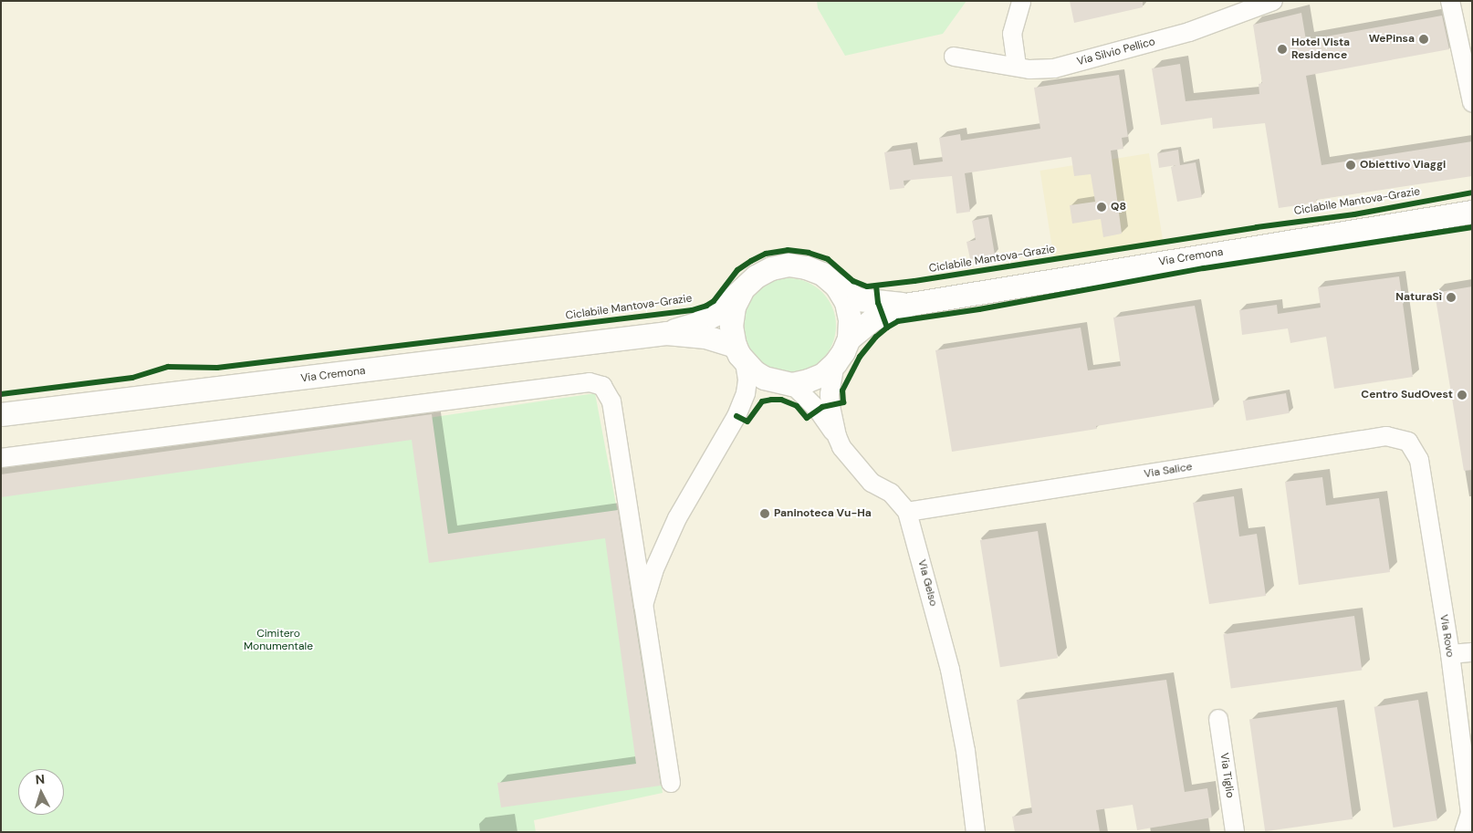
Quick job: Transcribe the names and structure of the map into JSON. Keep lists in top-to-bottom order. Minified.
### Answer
{"streets":{"main road":["Via Cremona"],"street":["Via Silvio Pellico","Via Salice","Via Gelso","Via Rovo","Via Tiglio"],"cycle path":["Ciclabile Mantova-Grazie"]},"crossings":[["Via Cremona","Via Gelso"],["Via Salice","Via Gelso"],["Via Salice","Via Rovo"]],"parks":["Cimitero Monumentale"],"places":["WePinsa","Hotel Vista Residence","Obiettivo Viaggi","Q8","NaturaSì","Centro SudOvest","Paninoteca Vu-Ha"],"north":"top"}
